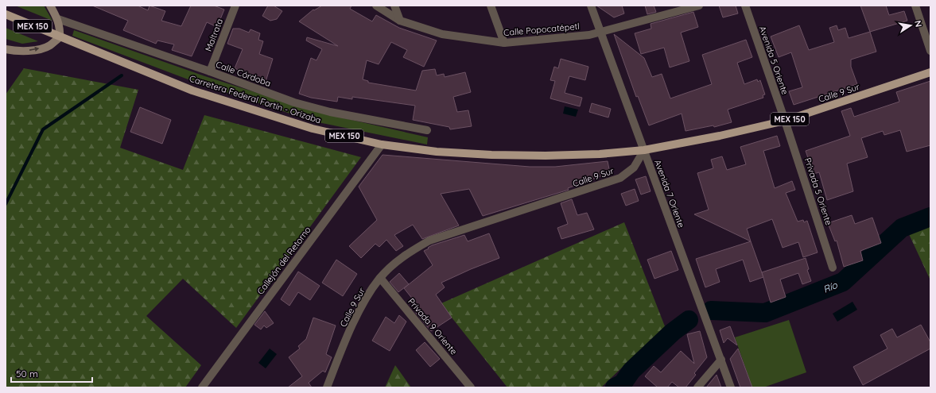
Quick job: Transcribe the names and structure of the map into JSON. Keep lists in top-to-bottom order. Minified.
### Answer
{"streets":{"main road":["MEX 150","Calle 9 Sur","Carretera Federal Fortín - Orizaba"],"street":["Calle Popocatépetl","Maltrata","Avenida 5 Oriente","Calle Córdoba","Privada 5 Oriente","Avenida 7 Oriente","Callejón del Retorno","Privada 9 Oriente"]},"crossings":[["Calle Popocatépetl","Avenida 7 Oriente"],["Maltrata","Calle Córdoba"],["Avenida 5 Oriente","Calle 9 Sur"],["Avenida 5 Oriente","Privada 5 Oriente"],["Calle 9 Sur","Carretera Federal Fortín - Orizaba"],["Calle 9 Sur","Privada 5 Oriente"],["Calle 9 Sur","Avenida 7 Oriente"],["Calle 9 Sur","Privada 9 Oriente"],["Carretera Federal Fortín - Orizaba","Avenida 7 Oriente"],["Carretera Federal Fortín - Orizaba","Callejón del Retorno"]],"water":["Río"],"scale_bar":"50 m","north":"right"}
